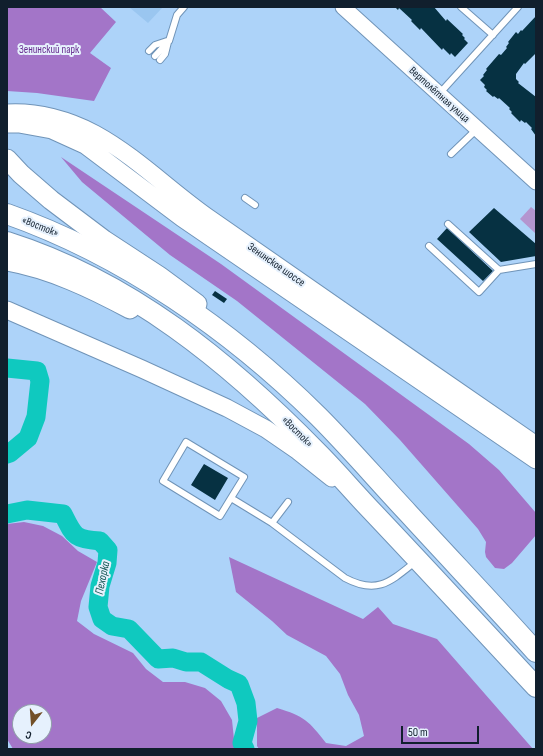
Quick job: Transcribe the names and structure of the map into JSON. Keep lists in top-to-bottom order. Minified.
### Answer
{"streets":{"highway":["«Восток»"],"main road":["Зенинское шоссе"],"street":["Вертолётная улица"]},"water":["Пехорка"],"parks":["Зенинский парк"],"scale_bar":"50 m","north":"bottom"}
